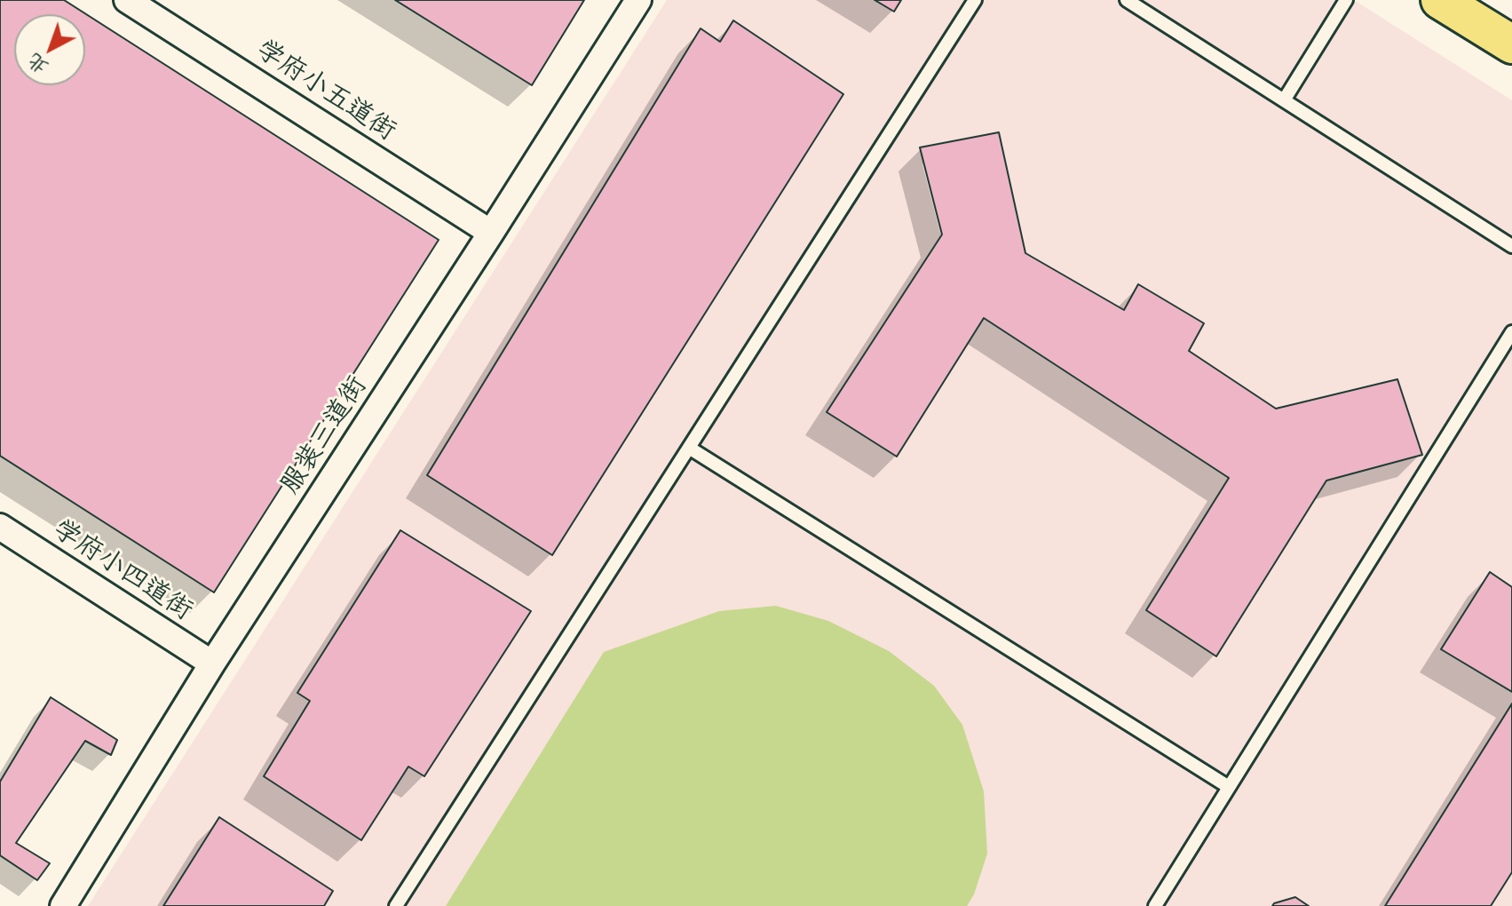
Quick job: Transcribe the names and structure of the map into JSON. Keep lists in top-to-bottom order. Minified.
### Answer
{"streets":{"street":["学府小五道街","服装三道街","学府小四道街"]},"crossings":[["学府小五道街","服装三道街"],["服装三道街","学府小四道街"]],"north":"bottom left"}
